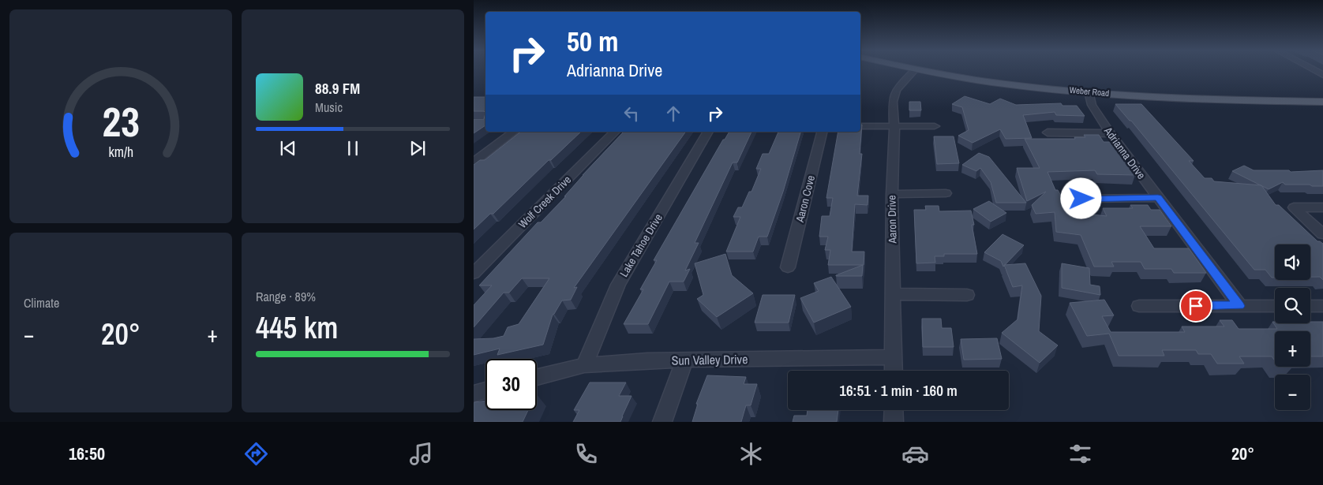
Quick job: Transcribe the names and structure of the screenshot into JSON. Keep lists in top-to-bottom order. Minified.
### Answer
{"streets":{"main road":["Weber Road"],"street":["Adrianna Drive","Aaron Cove","Wolf Creek Drive","Aaron Drive","Lake Tahoe Drive","Sun Valley Drive"]},"crossings":[["Weber Road","Adrianna Drive"],["Aaron Drive","Sun Valley Drive"],["Lake Tahoe Drive","Sun Valley Drive"]],"page":{"turn":["50 m","Adrianna Drive"],"song":["88.9 FM","Music"],"tile":["Climate",["Range · 89%","445 km"]],"map_buttons":["+","−"],"heat":["−","20°","+"],"limit":"30","trip":"16:51 · 1 min · 160 m","tabs":["16:50","20°"],"gauge":["23","km/h"]}}
